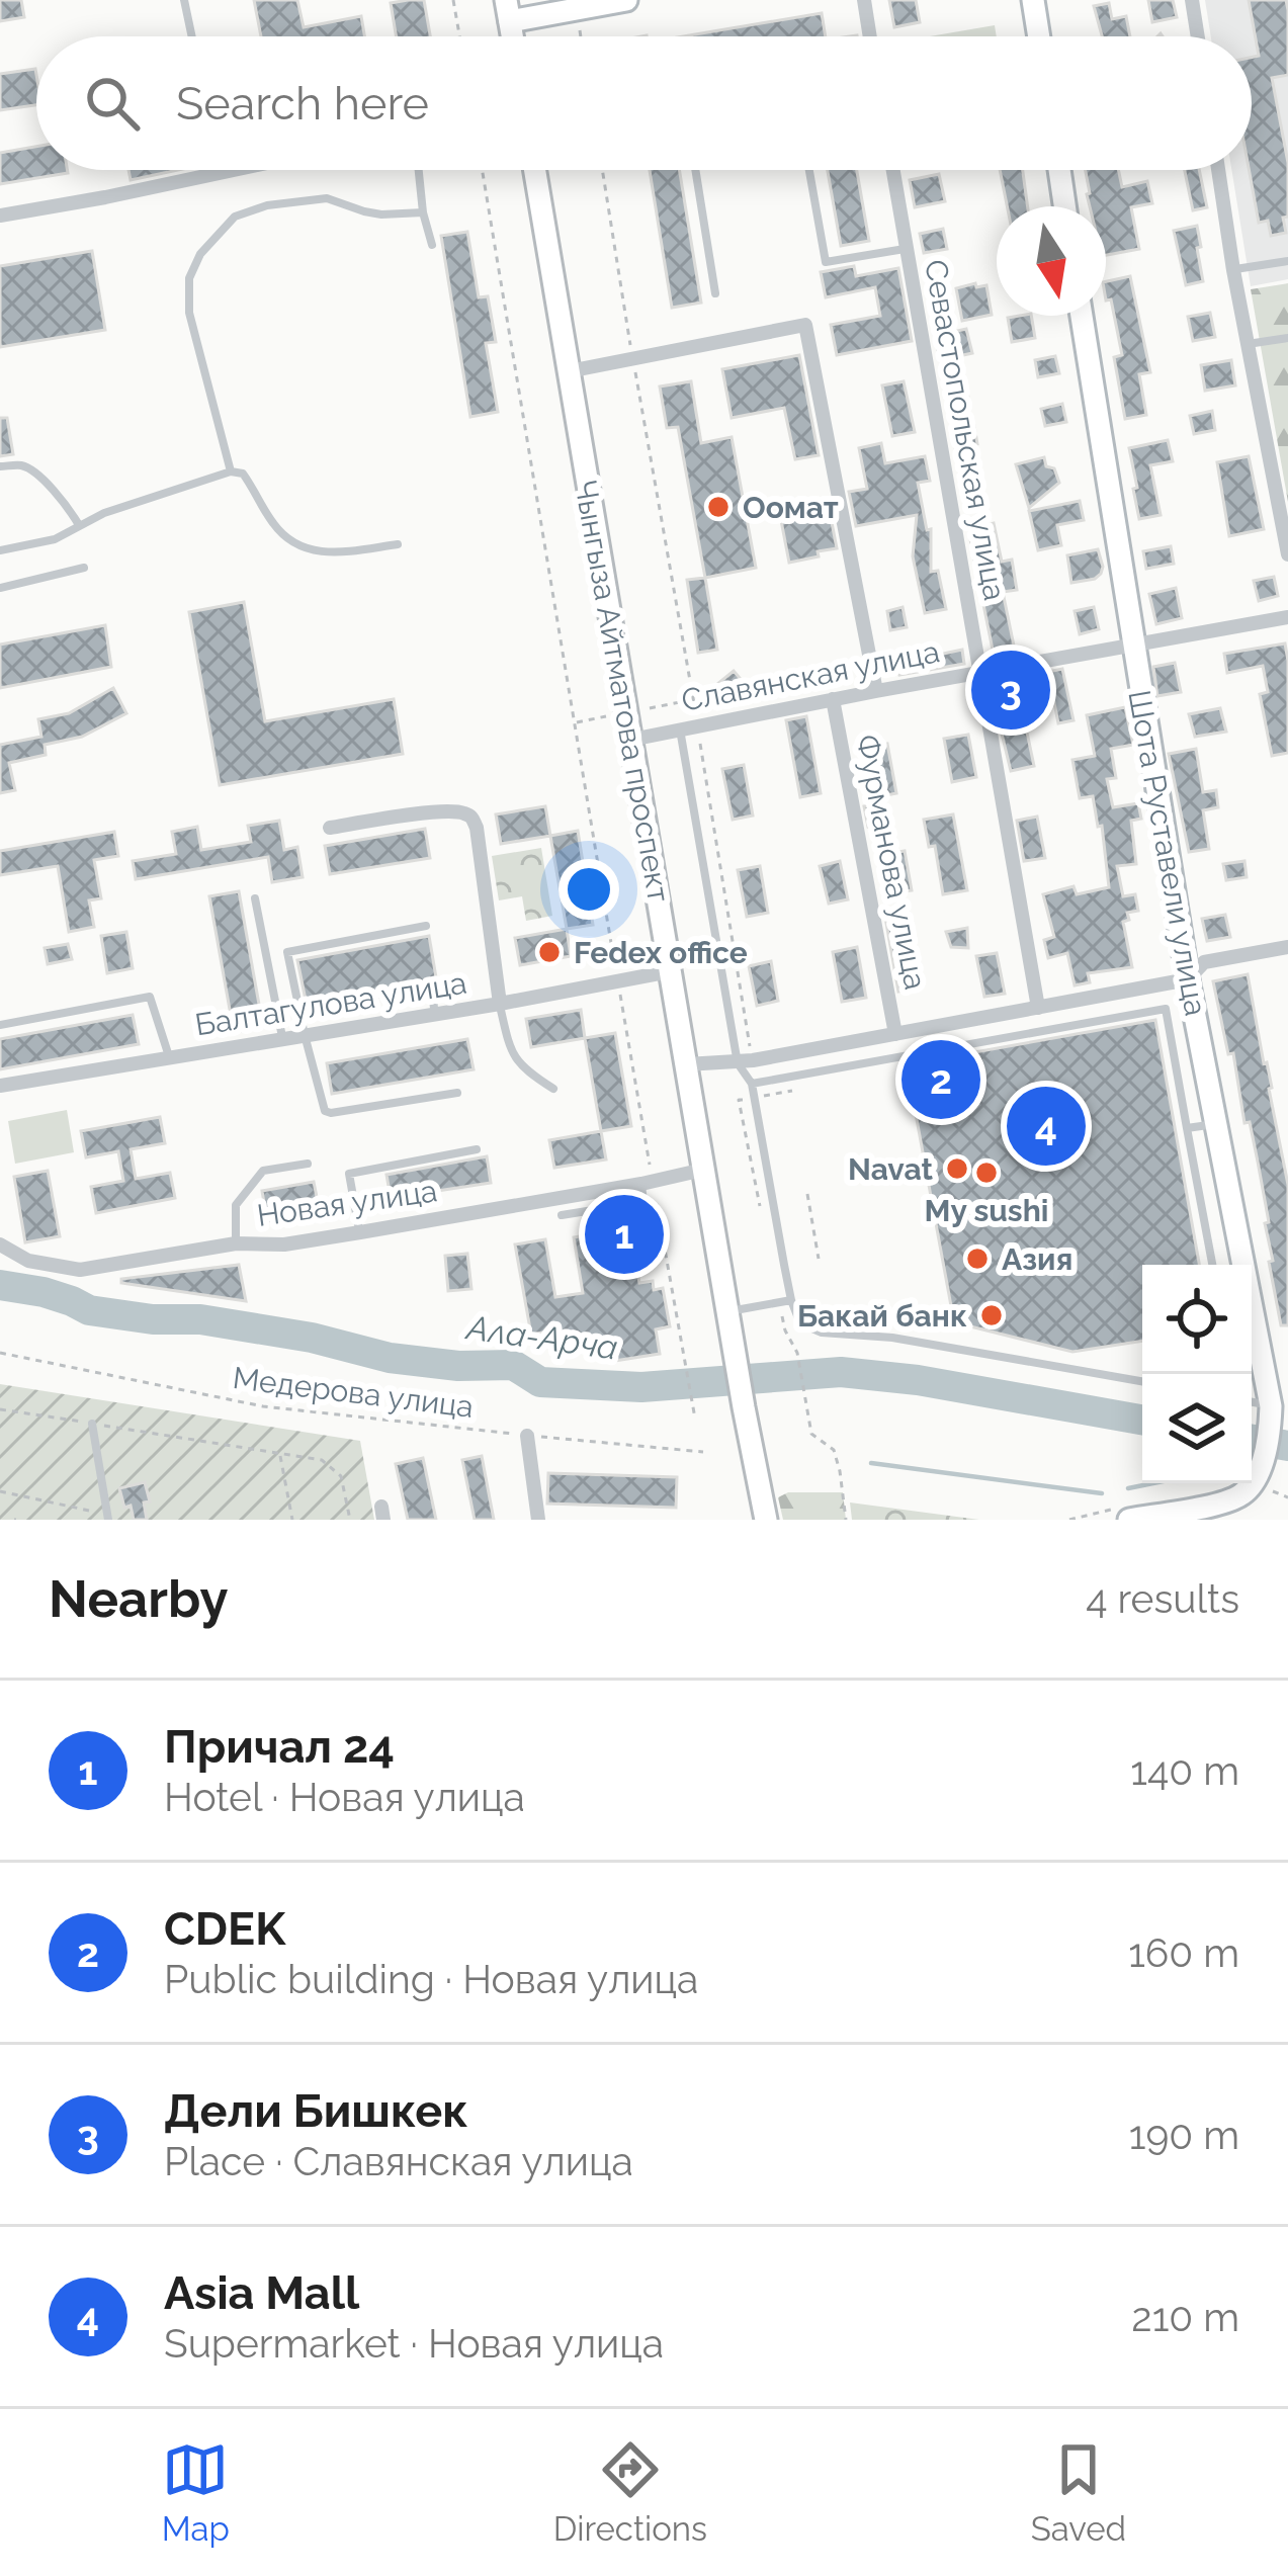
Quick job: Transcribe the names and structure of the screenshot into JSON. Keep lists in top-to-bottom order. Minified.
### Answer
{"streets":{"main road":["Чынгыза Айтматова проспект","Шота Руставели улица"],"street":["Севастопольская улица","Славянская улица","Фурманова улица","Балтагулова улица","Новая улица"],"path":["Медерова улица"]},"crossings":[["Севастопольская улица","Славянская улица"],["Славянская улица","Чынгыза Айтматова проспект"],["Славянская улица","Шота Руставели улица"],["Славянская улица","Фурманова улица"],["Чынгыза Айтматова проспект","Балтагулова улица"],["Чынгыза Айтматова проспект","Новая улица"]],"water":["Ала-Арча"],"places":["Оомат","Fedex office","Navat","My sushi","Азия","Бакай банк"],"north":"bottom","page":{"search":"Search here","pins":["3","2","4","1"],"heading":["Nearby","4 results"],"list":[{"mark":"1","name":"Причал 24","note":"Hotel · Новая улица","value":"140 m"},{"mark":"2","name":"CDEK","note":"Public building · Новая улица","value":"160 m"},{"mark":"3","name":"Дели Бишкек","note":"Place · Славянская улица","value":"190 m"},{"mark":"4","name":"Asia Mall","note":"Supermarket · Новая улица","value":"210 m"}],"nav":["Map","Directions","Saved"]}}
